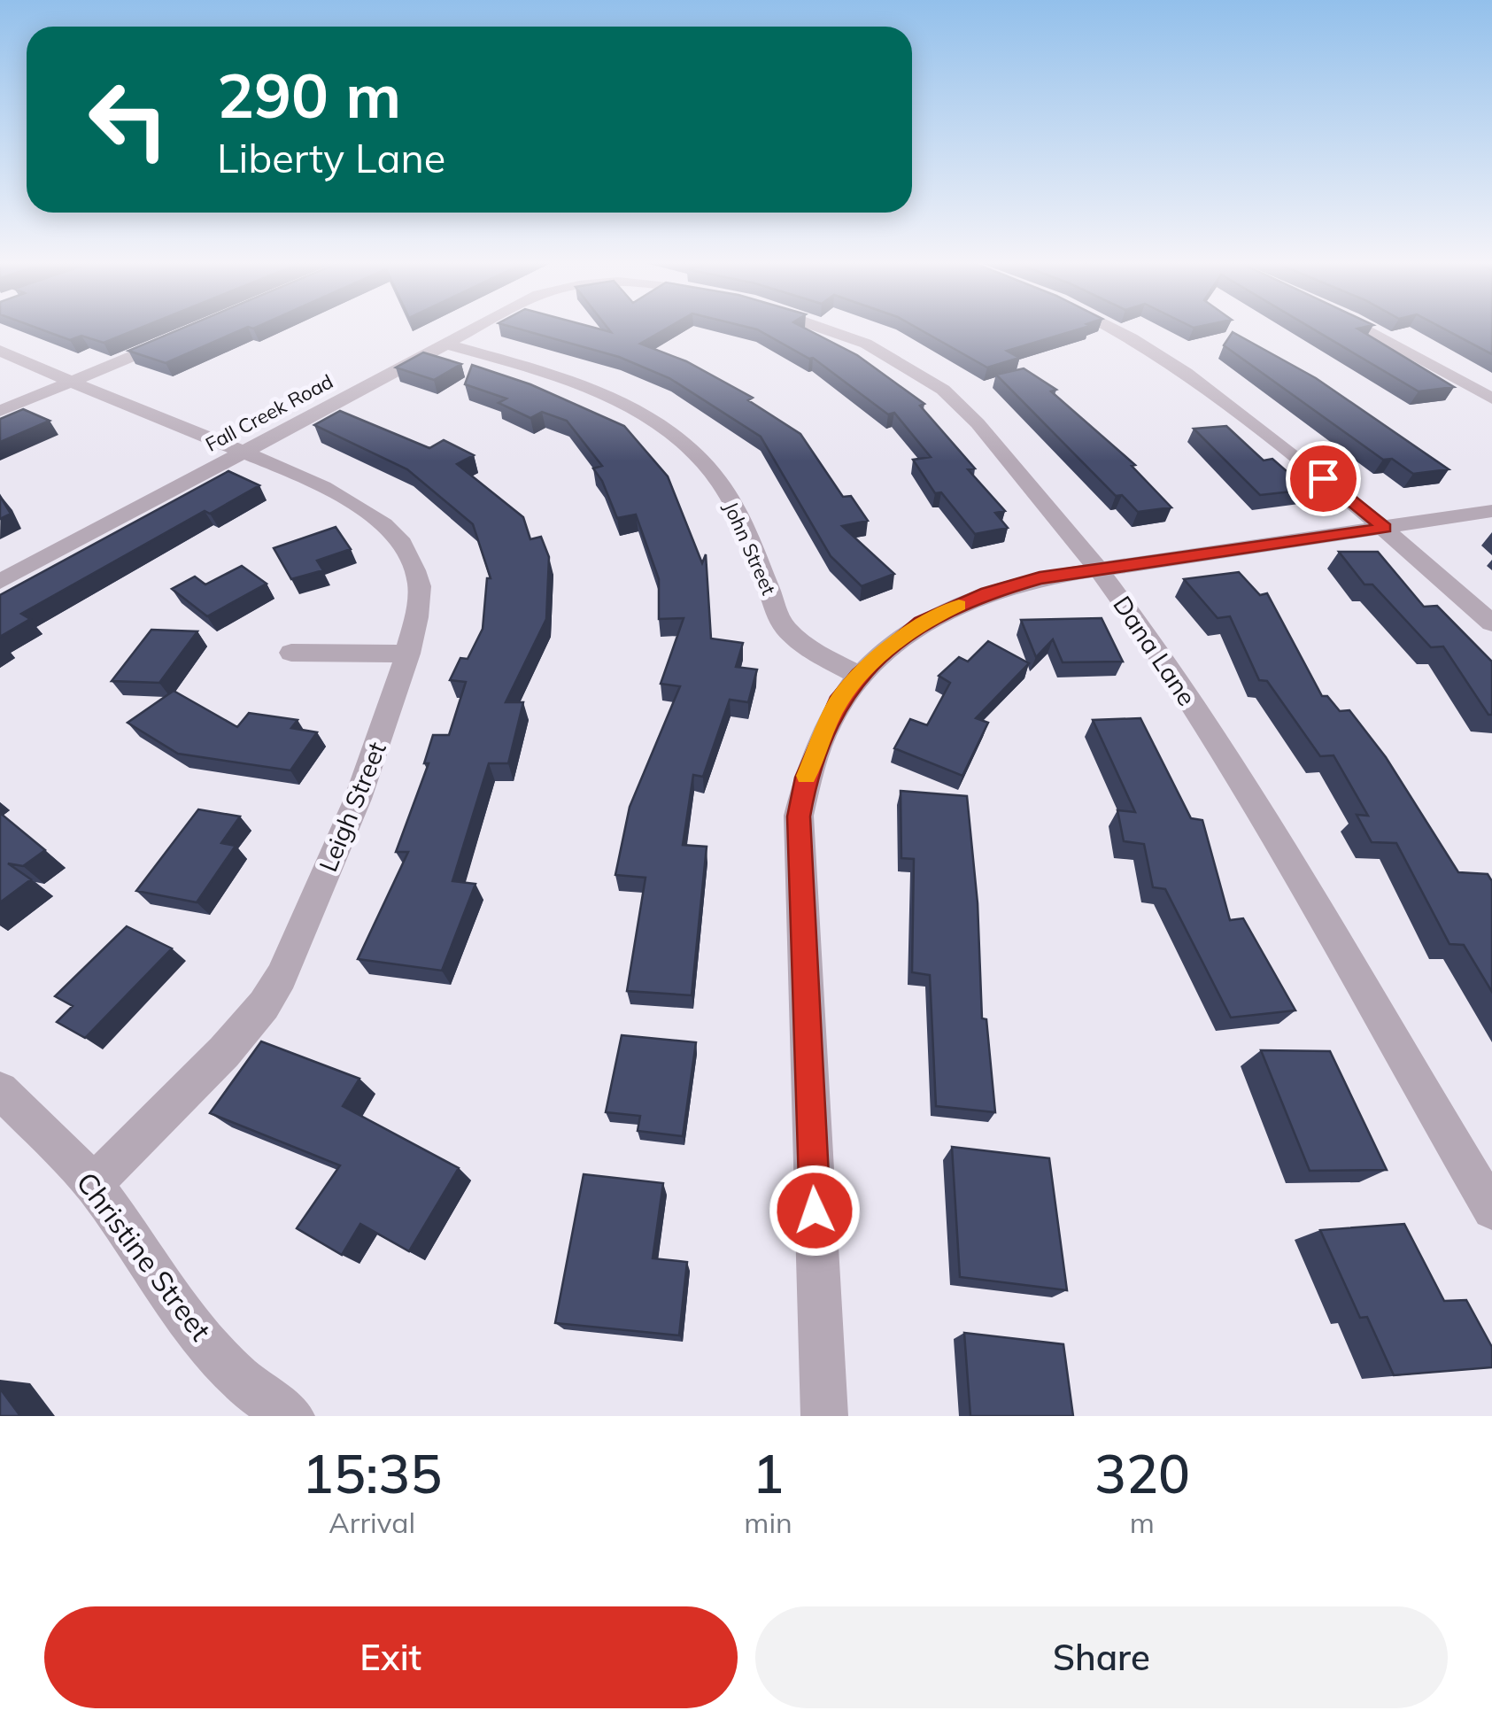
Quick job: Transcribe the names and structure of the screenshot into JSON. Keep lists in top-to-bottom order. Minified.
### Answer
{"streets":{"street":["Fall Creek Road","John Street","Dana Lane","Leigh Street","Christine Street"]},"crossings":[["Fall Creek Road","John Street"],["Fall Creek Road","Leigh Street"],["Leigh Street","Christine Street"]],"page":{"turn":["290 m","Liberty Lane"],"eta":["15:35","Arrival","1","min","320","m"],"buttons":["Exit","Share"]}}
